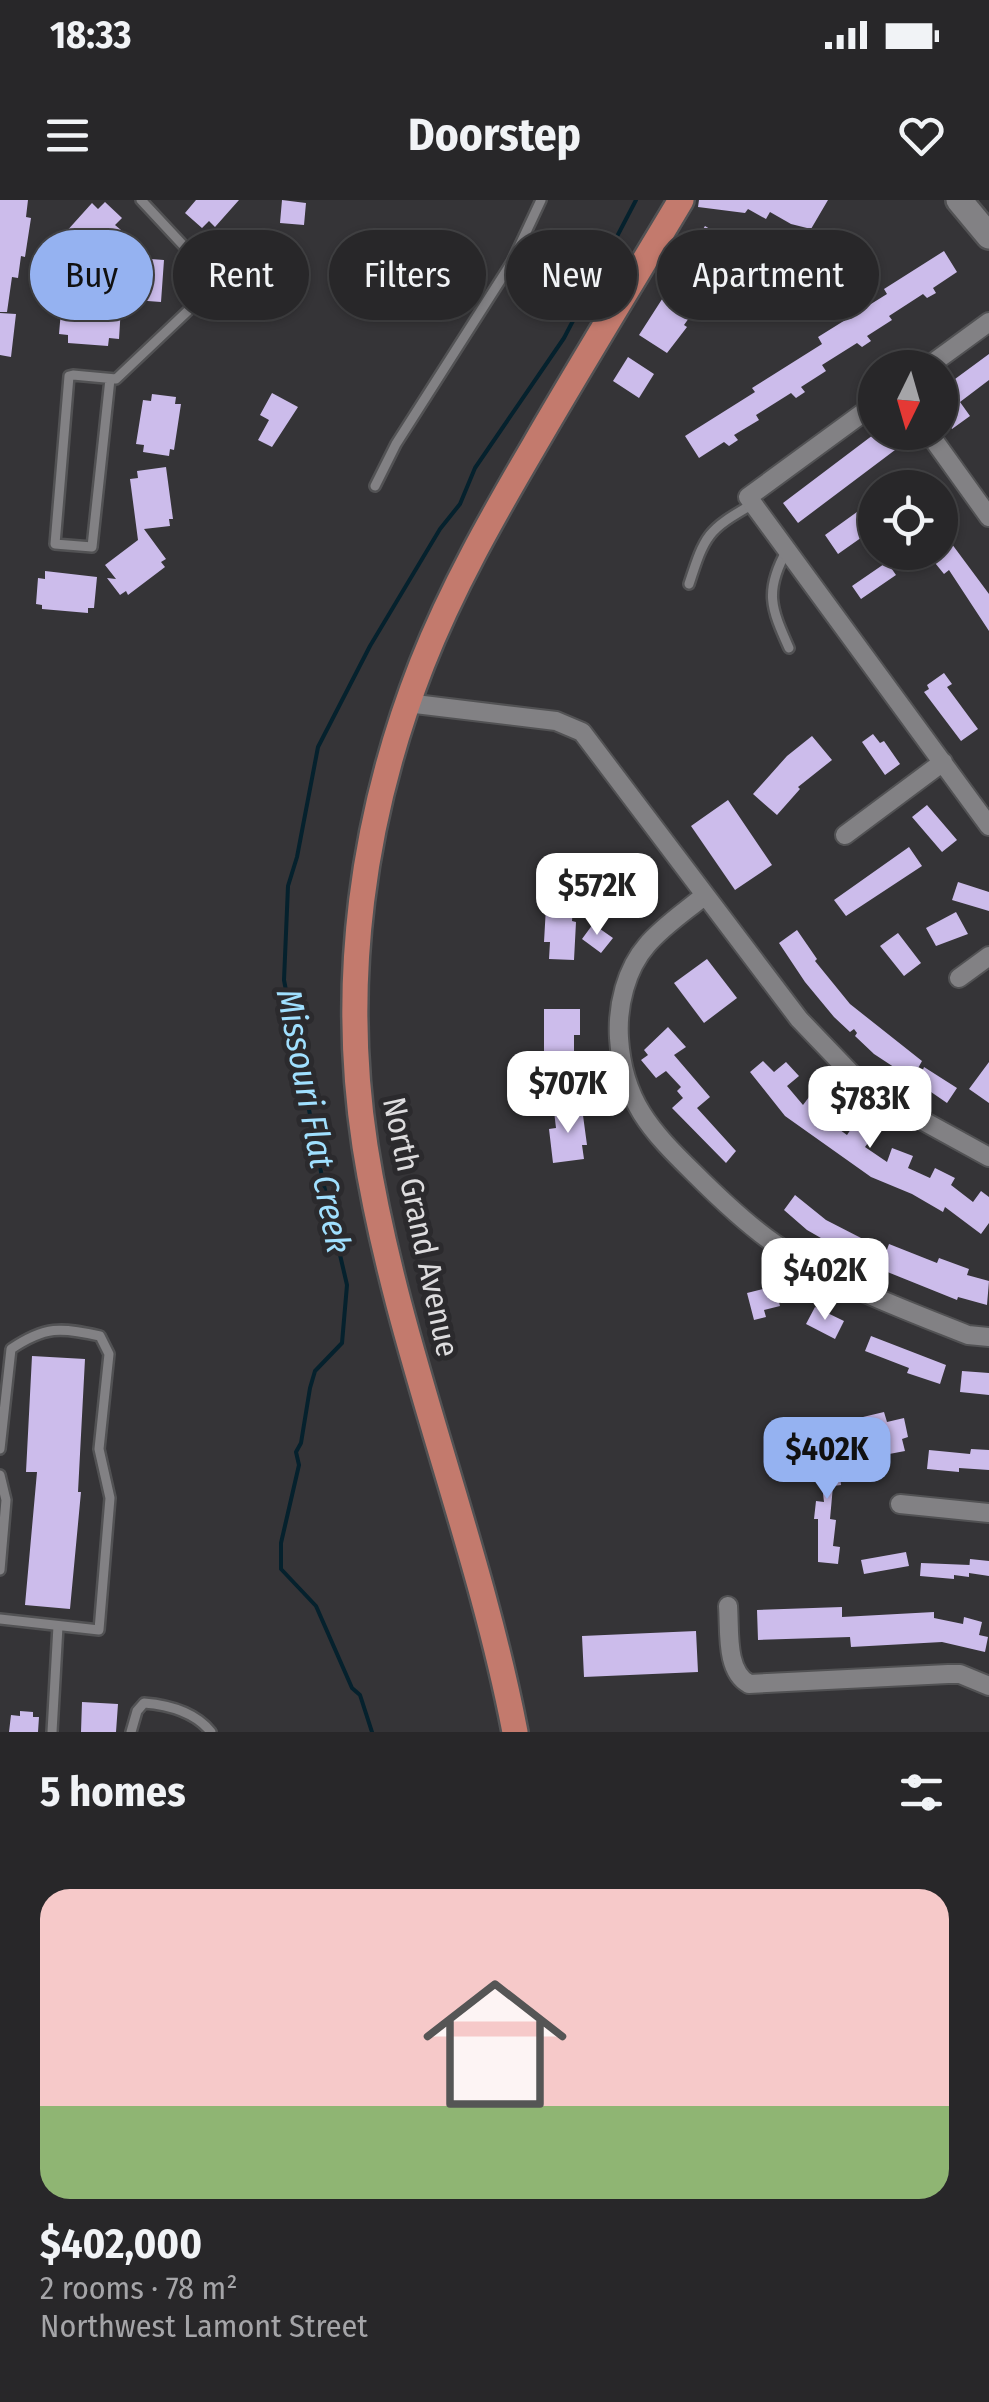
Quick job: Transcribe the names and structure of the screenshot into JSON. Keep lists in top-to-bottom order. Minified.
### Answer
{"streets":{"main road":["North Grand Avenue"]},"water":["Missouri Flat Creek"],"north":"bottom","page":{"status":"18:33","header":"Doorstep","chip":["Buy","Rent","Filters","New","Apartment"],"price":["$572K","$707K","$783K","$402K","$402K"],"heading":"5 homes","list":[{"name":"$402,000","note":"2 rooms · 78 m² · Northwest Lamont Street"}]}}
